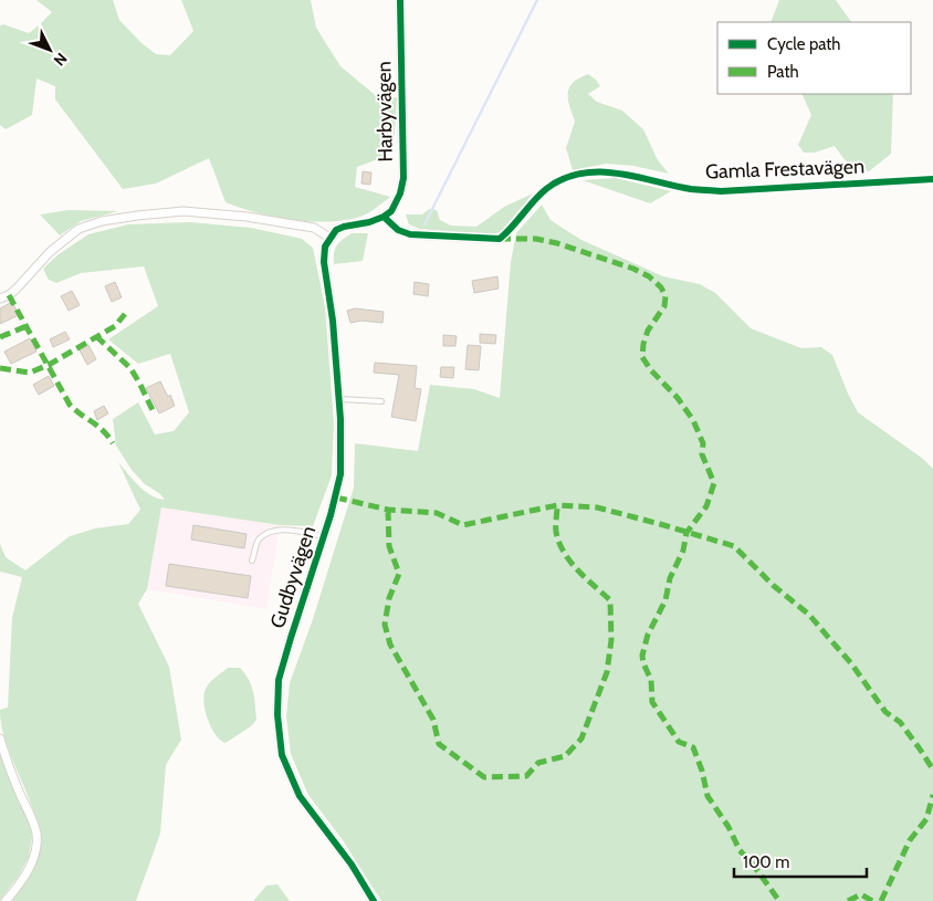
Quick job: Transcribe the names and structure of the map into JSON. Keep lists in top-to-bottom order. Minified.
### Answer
{"streets":{"street":["Harbyvägen","Gudbyvägen"],"cycle path":["Gamla Frestavägen"]},"legend":["Cycle path","Path"],"scale_bar":"100 m","north":"bottom right"}
